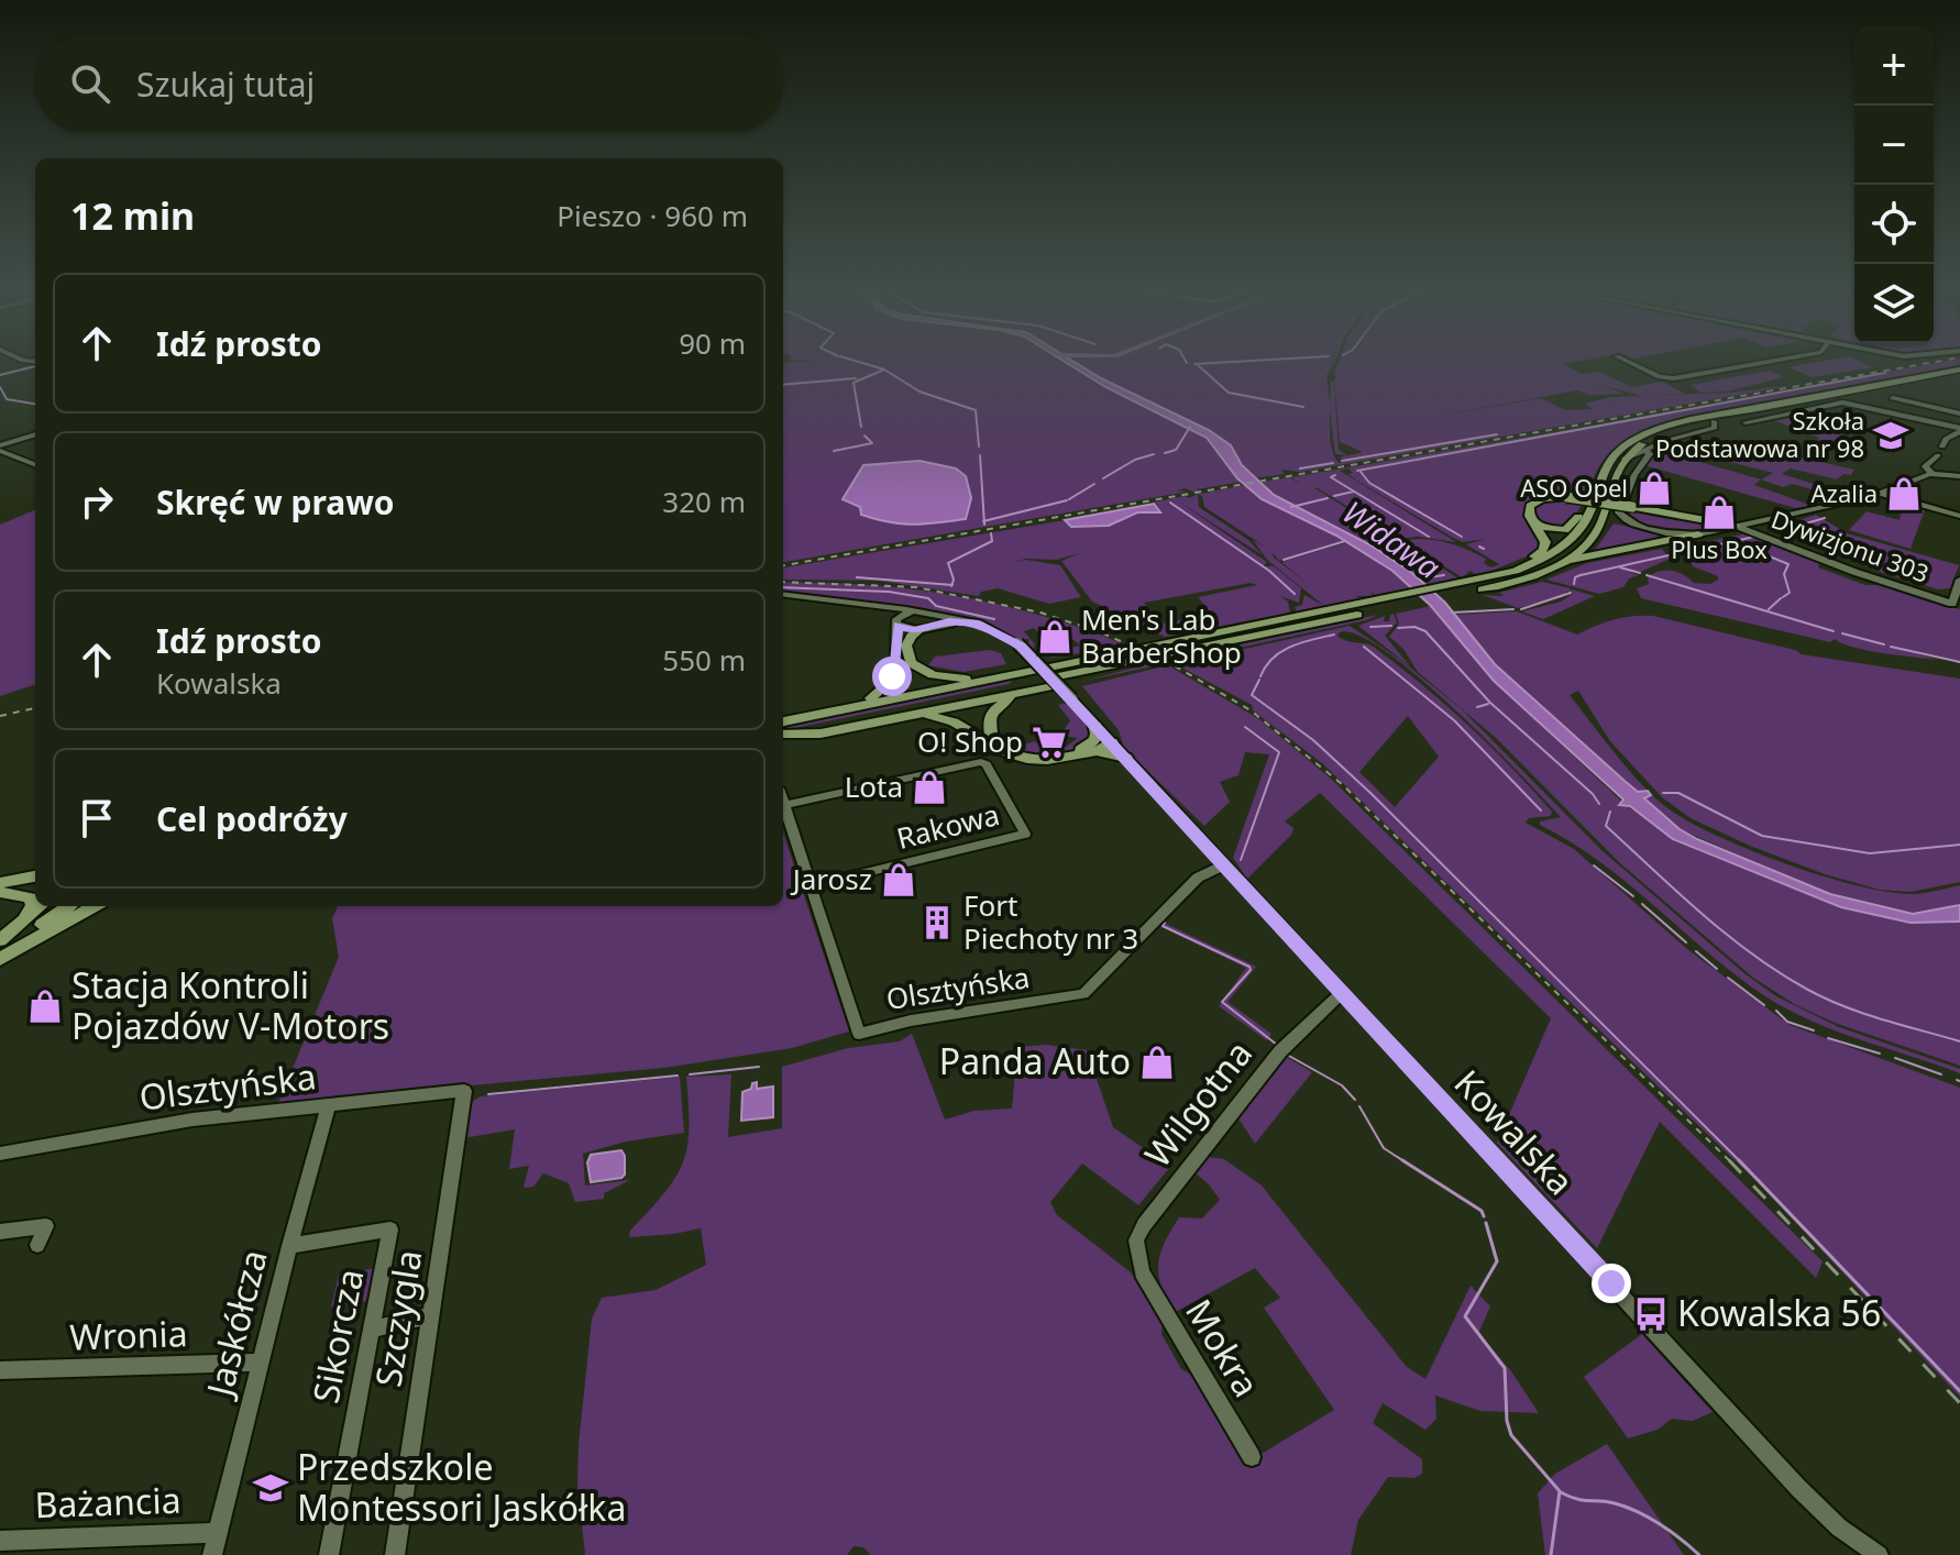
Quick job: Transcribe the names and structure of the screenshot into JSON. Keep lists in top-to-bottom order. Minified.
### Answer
{"streets":{"street":["Dywizjonu 303","Rakowa","Olsztyńska","Wilgotna","Kowalska","Szczygla","Jaskółcza","Wronia","Sikorcza","Mokra","Bażancia"]},"crossings":[["Rakowa","Olsztyńska"],["Olsztyńska","Kowalska"],["Olsztyńska","Szczygla"],["Olsztyńska","Jaskółcza"],["Wilgotna","Kowalska"],["Wilgotna","Mokra"],["Jaskółcza","Wronia"],["Jaskółcza","Sikorcza"],["Jaskółcza","Bażancia"]],"water":["Widawa"],"places":{"school or university":["Szkoła Podstawowa nr 98","Przedszkole Montessori Jaskółka"],"shop":["ASO Opel","Azalia","Plus Box","Men's Lab BarberShop","Lota","Jarosz","Stacja Kontroli Pojazdów V-Motors","Panda Auto"],"supermarket":["O! Shop"],"building":["Fort Piechoty nr 3"],"bus stop":["Kowalska 56"]},"page":{"map_buttons":["+","−"],"search":"Szukaj tutaj","heading":["12 min","Pieszo · 960 m"],"list":[["Idź prosto","90 m"],["Skręć w prawo","320 m"],["Idź prosto","Kowalska","550 m"],"Cel podróży"]}}
